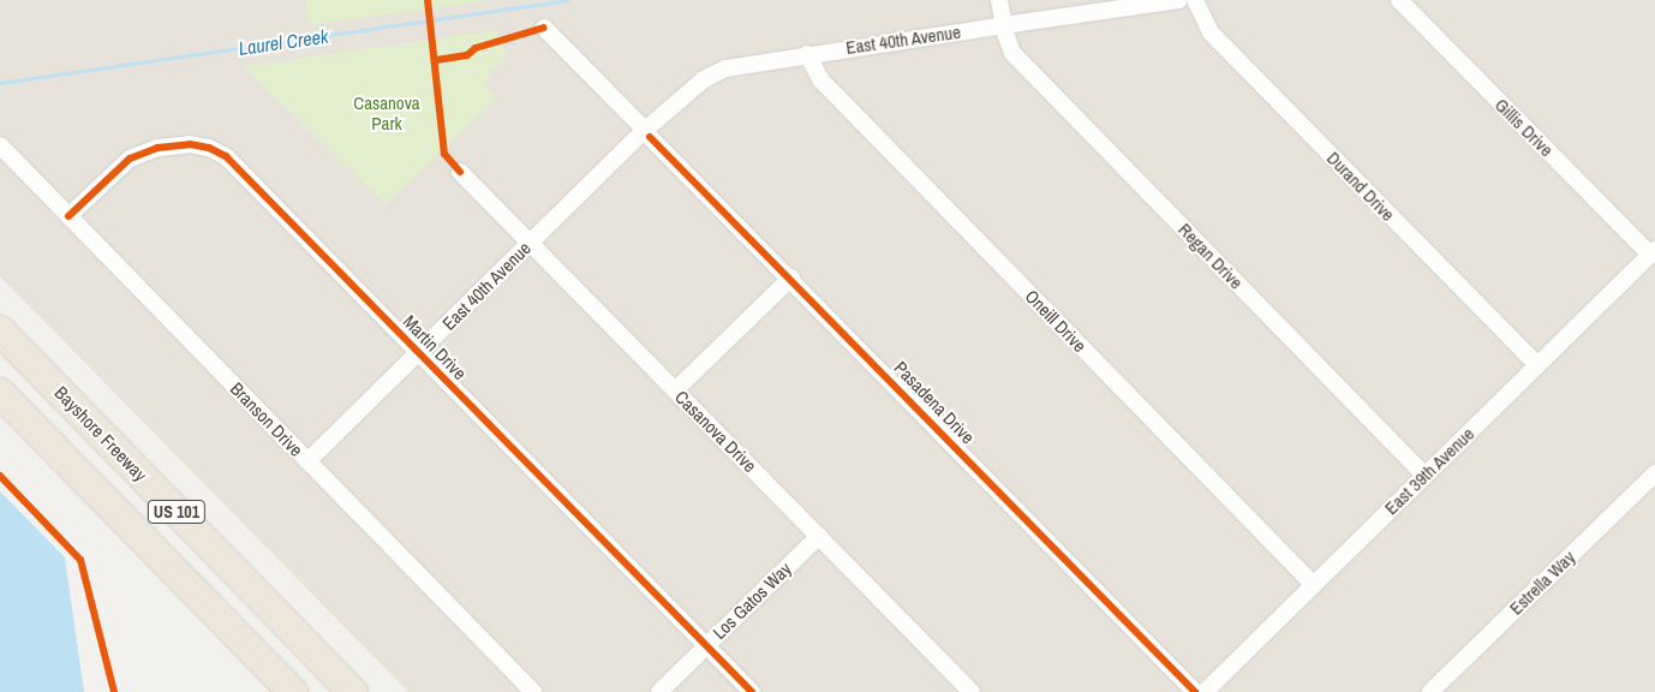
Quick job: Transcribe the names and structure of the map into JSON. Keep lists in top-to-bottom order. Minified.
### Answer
{"streets":{"highway":["Bayshore Freeway","US 101"],"street":["East 40th Avenue","Gillis Drive","Durand Drive","Regan Drive","Oneill Drive","Martin Drive","Pasadena Drive","Branson Drive","Casanova Drive","East 39th Avenue","Estrella Way","Los Gatos Way"]},"crossings":[["East 40th Avenue","Regan Drive"],["East 40th Avenue","Oneill Drive"],["East 40th Avenue","Martin Drive"],["East 40th Avenue","Pasadena Drive"],["East 40th Avenue","Branson Drive"],["East 40th Avenue","Casanova Drive"],["Gillis Drive","East 39th Avenue"],["Durand Drive","East 39th Avenue"],["Regan Drive","East 39th Avenue"],["Oneill Drive","East 39th Avenue"],["Martin Drive","Branson Drive"],["Martin Drive","Los Gatos Way"],["Casanova Drive","Los Gatos Way"]],"water":["Laurel Creek"],"parks":["Casanova Park"]}
